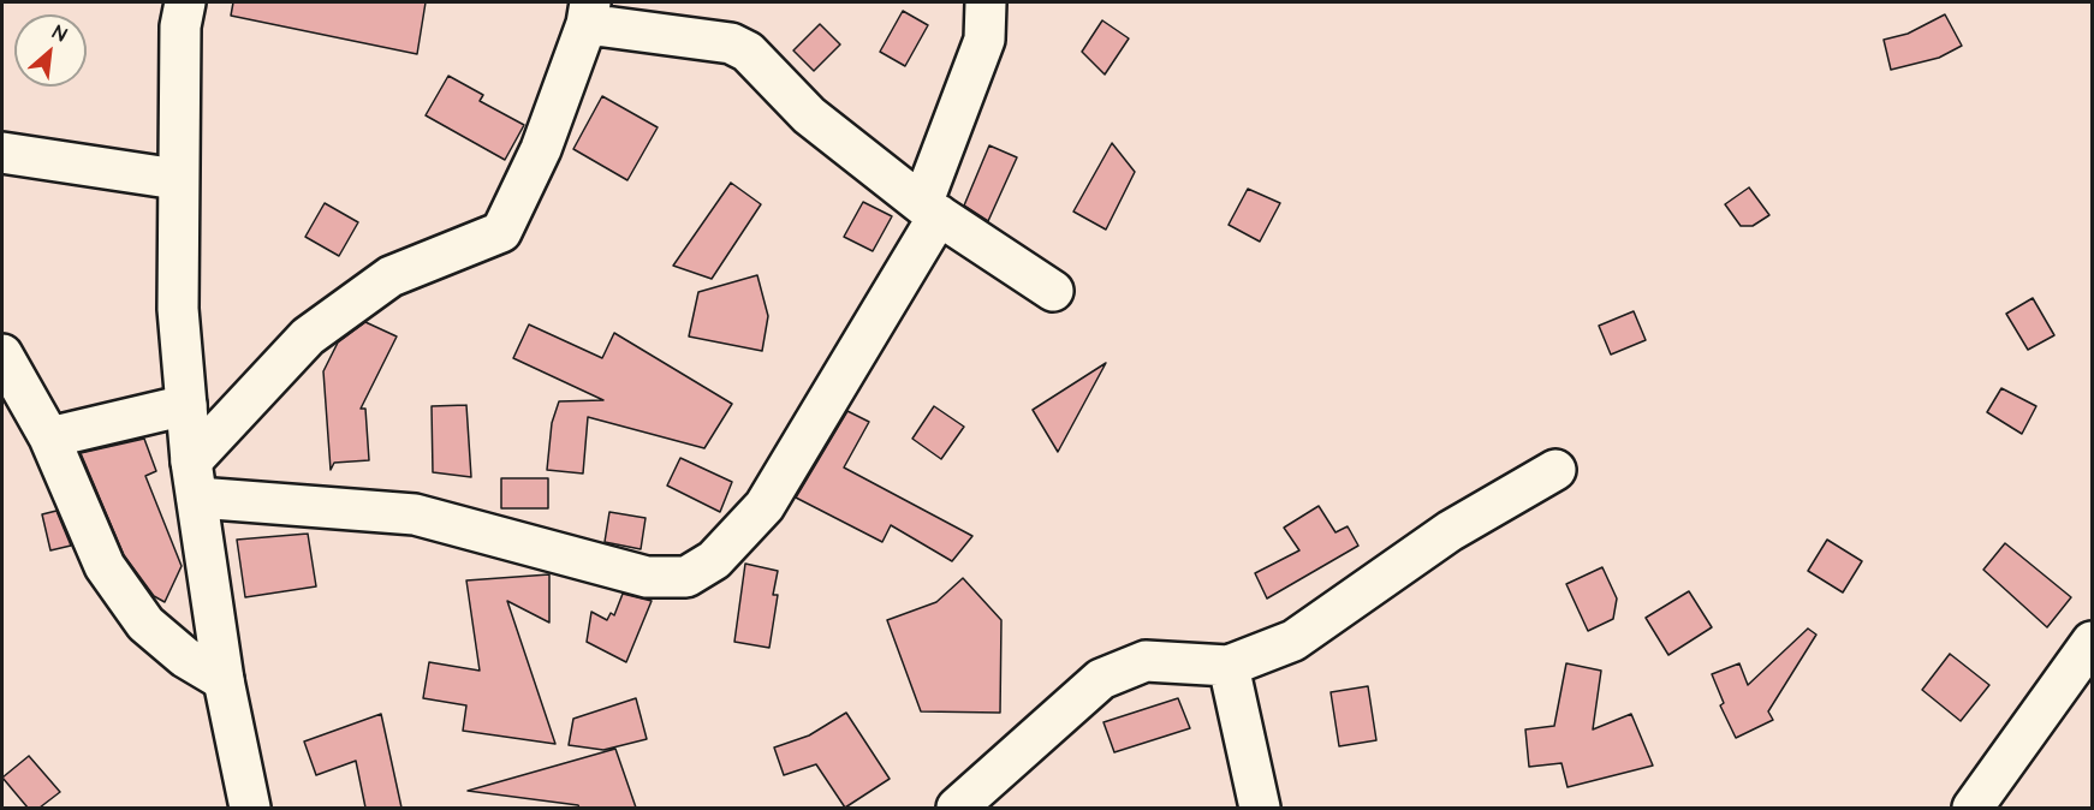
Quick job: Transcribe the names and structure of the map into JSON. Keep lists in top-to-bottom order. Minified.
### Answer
{"north":"top right"}
